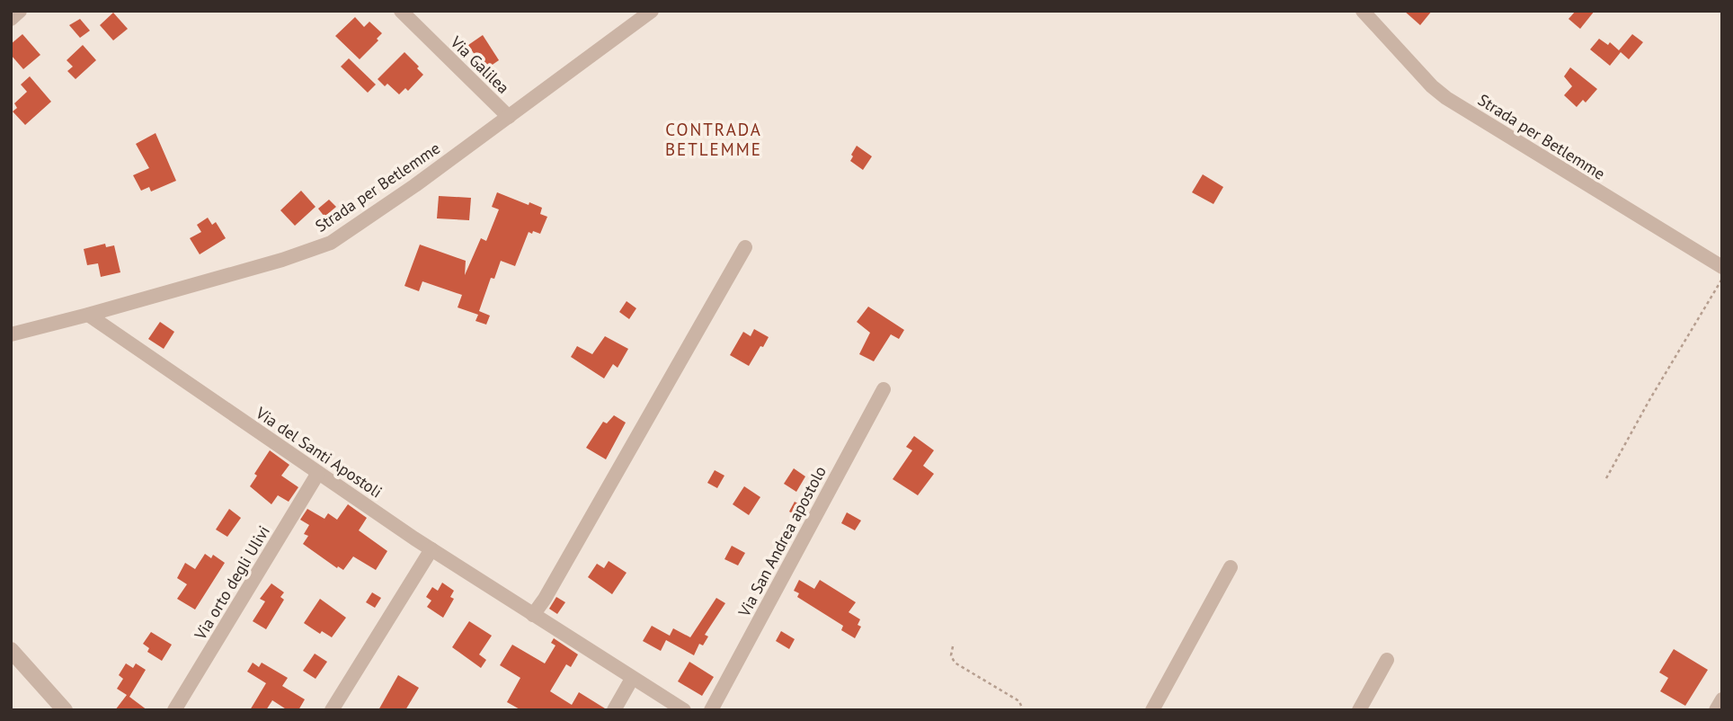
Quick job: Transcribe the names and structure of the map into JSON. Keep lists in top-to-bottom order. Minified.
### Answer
{"streets":{"street":["Via Galilea","Strada per Betlemme","Via del Santi Apostoli","Via San Andrea apostolo","Via orto degli Ulivi"]},"crossings":[["Via Galilea","Strada per Betlemme"],["Strada per Betlemme","Via del Santi Apostoli"],["Via del Santi Apostoli","Via orto degli Ulivi"]],"districts":["CONTRADA BETLEMME"]}
